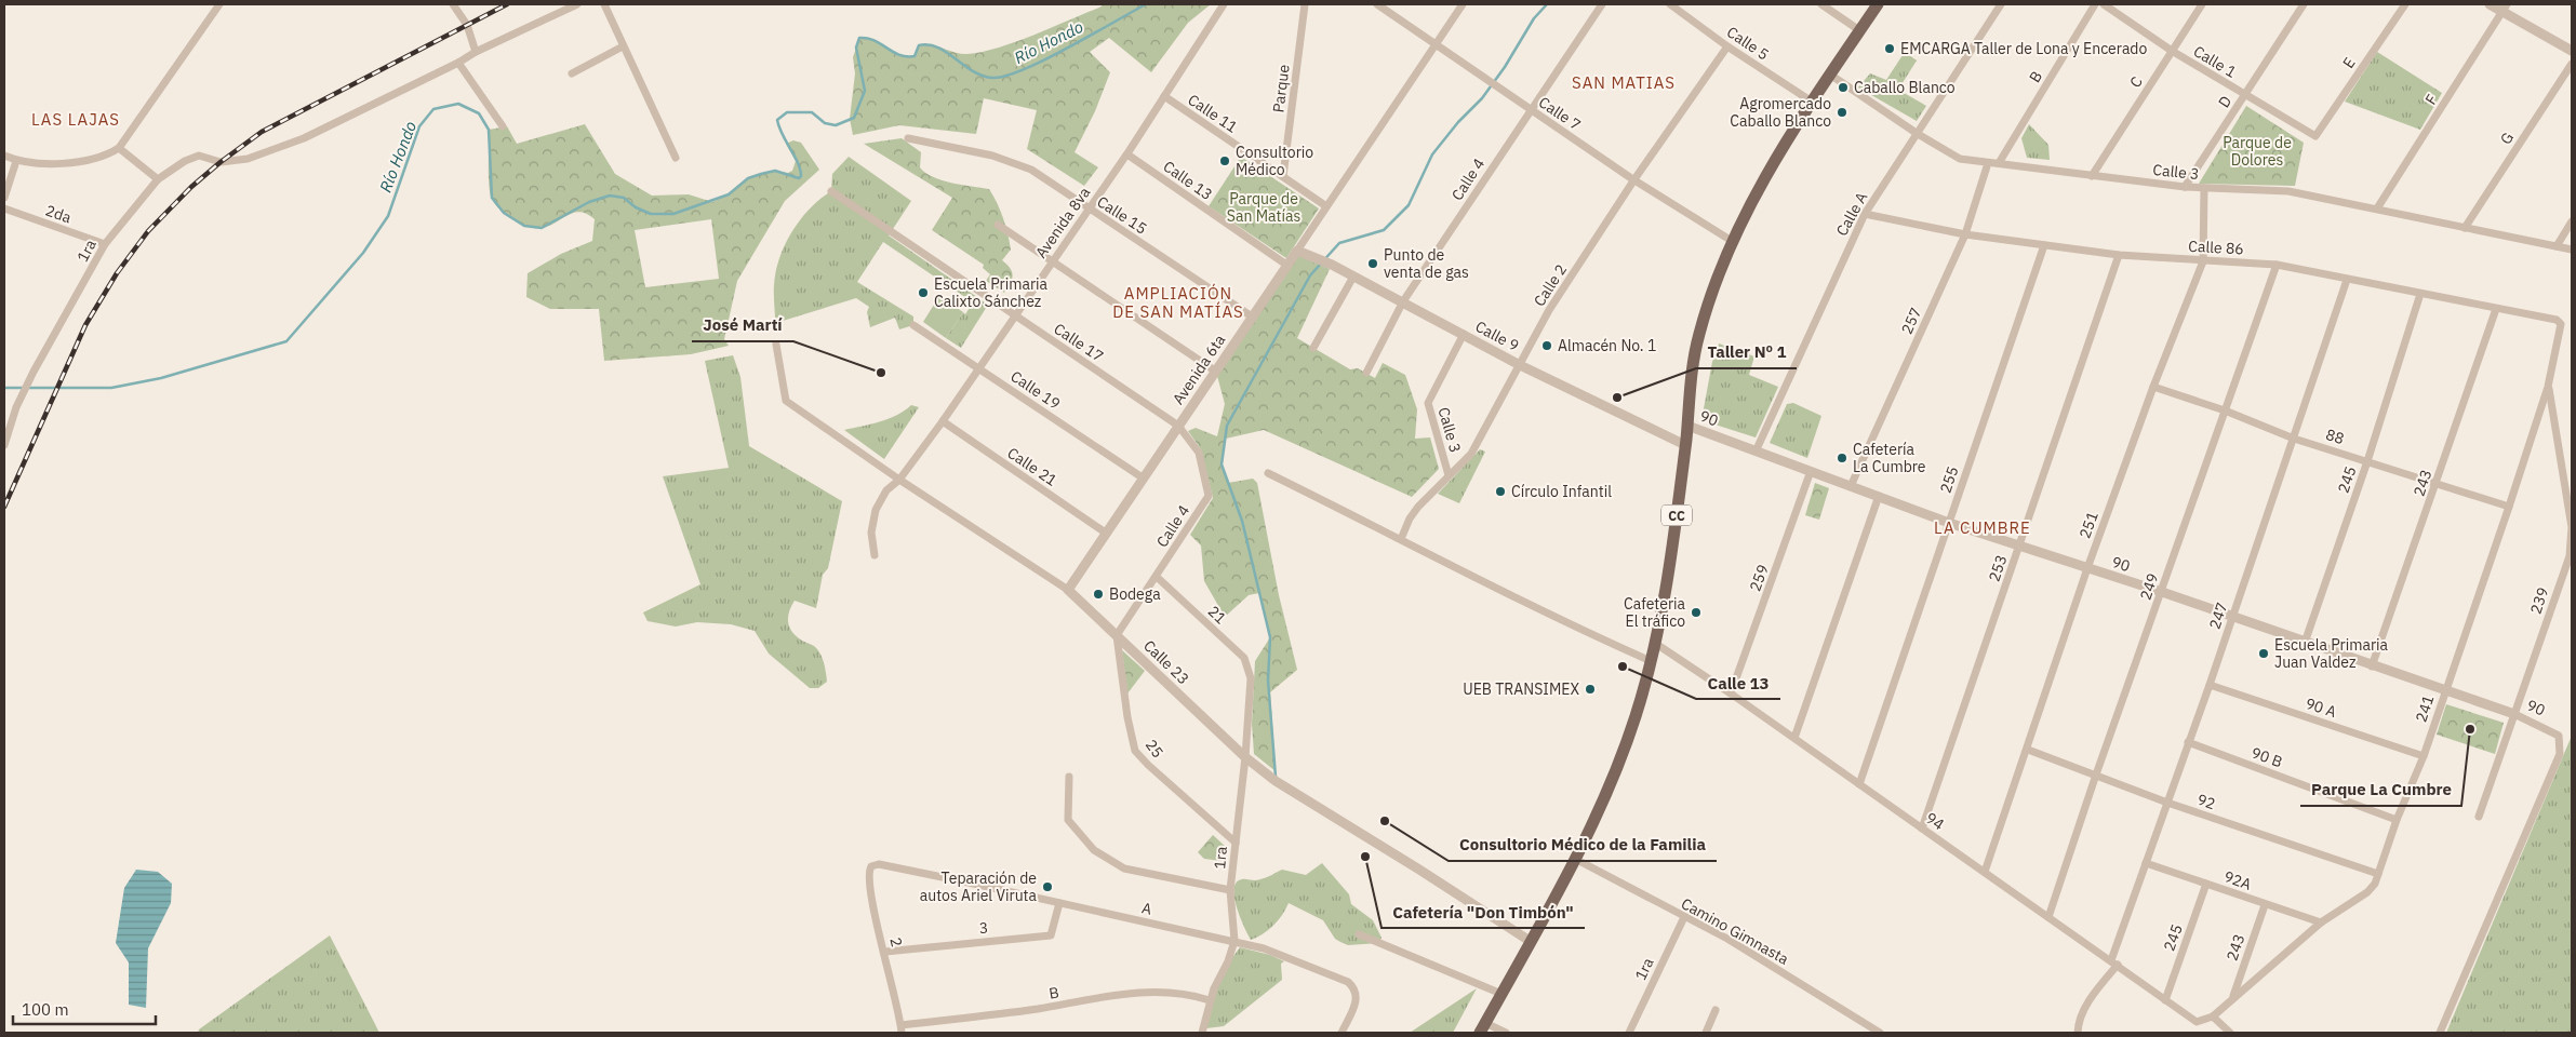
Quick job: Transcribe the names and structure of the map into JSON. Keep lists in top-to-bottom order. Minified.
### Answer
{"streets":{"main road":["CC"],"street":["Calle 5","Calle 1","E","B","C","Parque","F","D","Calle 11","Calle 7","G","Calle 3","Calle 4","Calle 13","2da","Calle A","Calle 15","Avenida 8va","Calle 86","1ra","Calle 2","257","Calle 9","Calle 17","Avenida 6ta","Calle 19","90","88","Calle 21","255","245","243","251","253","259","249","239","21","247","Calle 23","90 A","241","25","90 B","92","94","92A","A","3","Camino Gimnasta","2"]},"crossings":[["Calle 5","Calle 2"],["Calle 5","CC"],["Calle 1","E"],["Calle 1","C"],["Calle 1","D"],["B","Calle 3"],["B","1ra"],["B","2"],["C","Calle 3"],["Parque","Calle 11"],["F","Calle 3"],["D","Calle 3"],["Calle 11","Avenida 8va"],["Calle 11","Avenida 6ta"],["Calle 7","Calle 4"],["Calle 7","Calle 2"],["Calle 7","Avenida 6ta"],["Calle 7","CC"],["G","Calle 3"],["Calle 3","Calle A"],["Calle 3","Calle 2"],["Calle 3","257"],["Calle 3","Calle 9"],["Calle 3","CC"],["Calle 3","251"],["Calle 4","Calle 9"],["Calle 4","Calle 17"],["Calle 4","Avenida 6ta"],["Calle 4","21"],["Calle 4","Calle 23"],["Calle 4","25"],["Calle 13","Avenida 8va"],["Calle 13","Avenida 6ta"],["2da","1ra"],["Calle A","Calle 86"],["Calle A","90"],["Calle 15","Avenida 8va"],["Calle 15","Avenida 6ta"],["Avenida 8va","Calle 17"],["Avenida 8va","Calle 19"],["Avenida 8va","Calle 21"],["Avenida 8va","Calle 23"],["Calle 86","257"],["Calle 86","255"],["Calle 86","245"],["Calle 86","243"],["Calle 86","251"],["Calle 86","253"],["Calle 86","249"],["Calle 86","247"],["Calle 86","241"],["1ra","21"],["1ra","Calle 23"],["1ra","25"],["1ra","A"],["1ra","Camino Gimnasta"],["Calle 2","Calle 9"],["257","90"],["Calle 9","Avenida 6ta"],["Calle 9","CC"],["Calle 17","Avenida 6ta"],["Avenida 6ta","Calle 19"],["Avenida 6ta","Calle 21"],["Avenida 6ta","Calle 23"],["90","255"],["90","245"],["90","243"],["90","CC"],["90","251"],["90","253"],["90","259"],["90","249"],["90","239"],["90","247"],["90","241"],["88","245"],["88","243"],["88","251"],["88","249"],["88","247"],["88","241"],["255","94"],["245","94"],["245","92A"],["243","241"],["243","92A"],["CC","Calle 23"],["CC","94"],["CC","Camino Gimnasta"],["251","92"],["251","94"],["253","94"],["259","94"],["249","92"],["249","94"],["239","241"],["247","90 A"],["247","90 B"],["247","92"],["247","94"],["247","92A"],["Calle 23","25"],["90 A","241"],["241","90 B"],["241","92"],["241","94"],["241","92A"],["A","3"],["A","2"],["3","2"]],"districts":["SAN MATIAS","LAS LAJAS","AMPLIACIÓN DE SAN MATÍAS","LA CUMBRE"],"water":["Río Hondo"],"parks":["Parque de Dolores","Parque de San Matías"],"places":["EMCARGA Taller de Lona y Encerado","Caballo Blanco","Agromercado Caballo Blanco","Consultorio Médico","Punto de venta de gas","Escuela Primaria Calixto Sánchez","Almacén No. 1","José Martí","Taller Nº 1","Cafetería La Cumbre","Círculo Infantil","Bodega","Cafeteria El tráfico","Escuela Primaria Juan Valdez","Calle 13","UEB TRANSIMEX","Parque La Cumbre","Consultorio Médico de la Familia","Cafetería \"Don Timbón\"","Teparación de autos Ariel Viruta"],"scale_bar":"100 m"}
